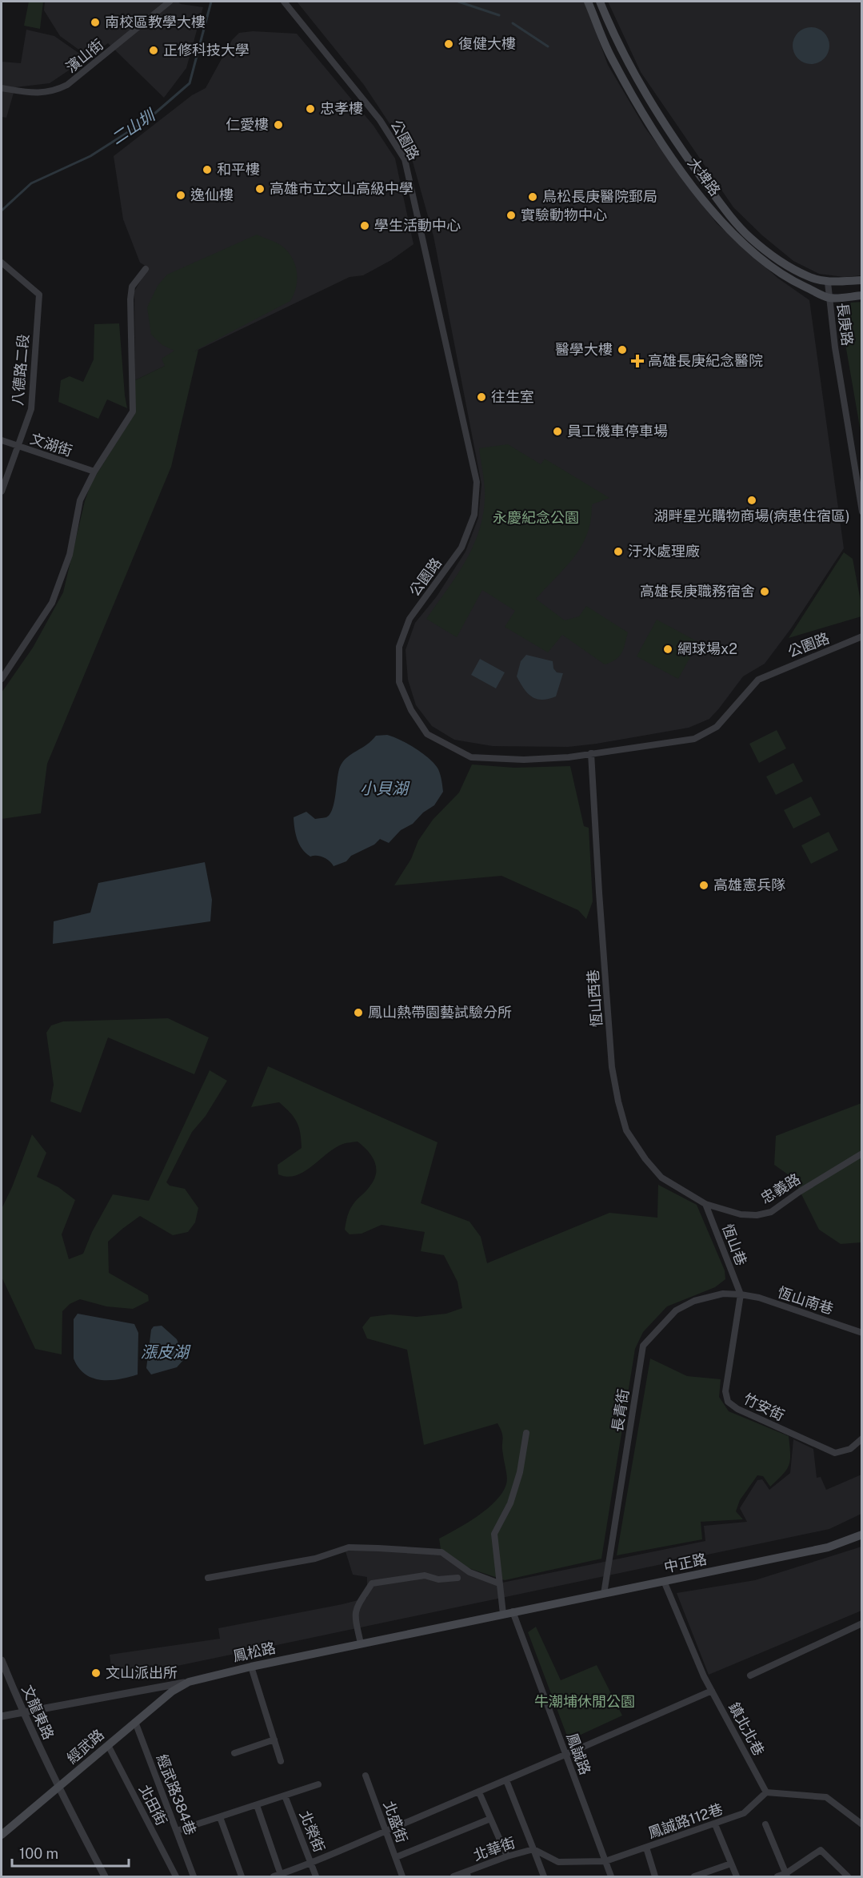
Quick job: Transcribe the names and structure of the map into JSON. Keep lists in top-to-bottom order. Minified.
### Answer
{"streets":{"main road":["大埤路","中正路","鳳松路","經武路"],"street":["濱山街","公園路","長庚路","八德路二段","文湖街","恆山西巷","忠義路","恆山巷","恆山南巷","竹安街","長青街","文龍東路","鎮北北巷","鳳誠路","經武路384巷","北田街","鳳誠路112巷","北盛街","北榮街","北華街"]},"crossings":[["公園路","恆山西巷"],["大埤路","長庚路"],["八德路二段","文湖街"],["恆山西巷","忠義路"],["恆山西巷","恆山巷"],["忠義路","恆山巷"],["恆山巷","恆山南巷"],["恆山巷","竹安街"],["恆山巷","長青街"],["恆山南巷","竹安街"],["恆山南巷","長青街"],["竹安街","長青街"],["長青街","中正路"],["中正路","鳳松路"],["中正路","鎮北北巷"],["中正路","鳳誠路"],["鳳松路","文龍東路"],["鳳松路","經武路"],["鳳松路","鳳誠路"],["文龍東路","經武路"],["鎮北北巷","鳳誠路112巷"],["經武路","經武路384巷"],["經武路","北田街"],["鳳誠路","鳳誠路112巷"],["鳳誠路112巷","北華街"]],"water":["二山圳","小貝湖","漲皮湖"],"parks":["永慶紀念公園","牛潮埔休閒公園"],"places":{"other":["南校區教學大樓","復健大樓","正修科技大學","忠孝樓","仁愛樓","和平樓","高雄市立文山高級中學","逸仙樓","鳥松長庚醫院郵局","實驗動物中心","學生活動中心","醫學大樓","往生室","員工機車停車場","湖畔星光購物商場(病患住宿區)","汙水處理廠","高雄長庚職務宿舍","網球場x2","高雄憲兵隊","鳳山熱帶園藝試驗分所","文山派出所"],"health":["高雄長庚紀念醫院"]},"scale_bar":"100 m"}
